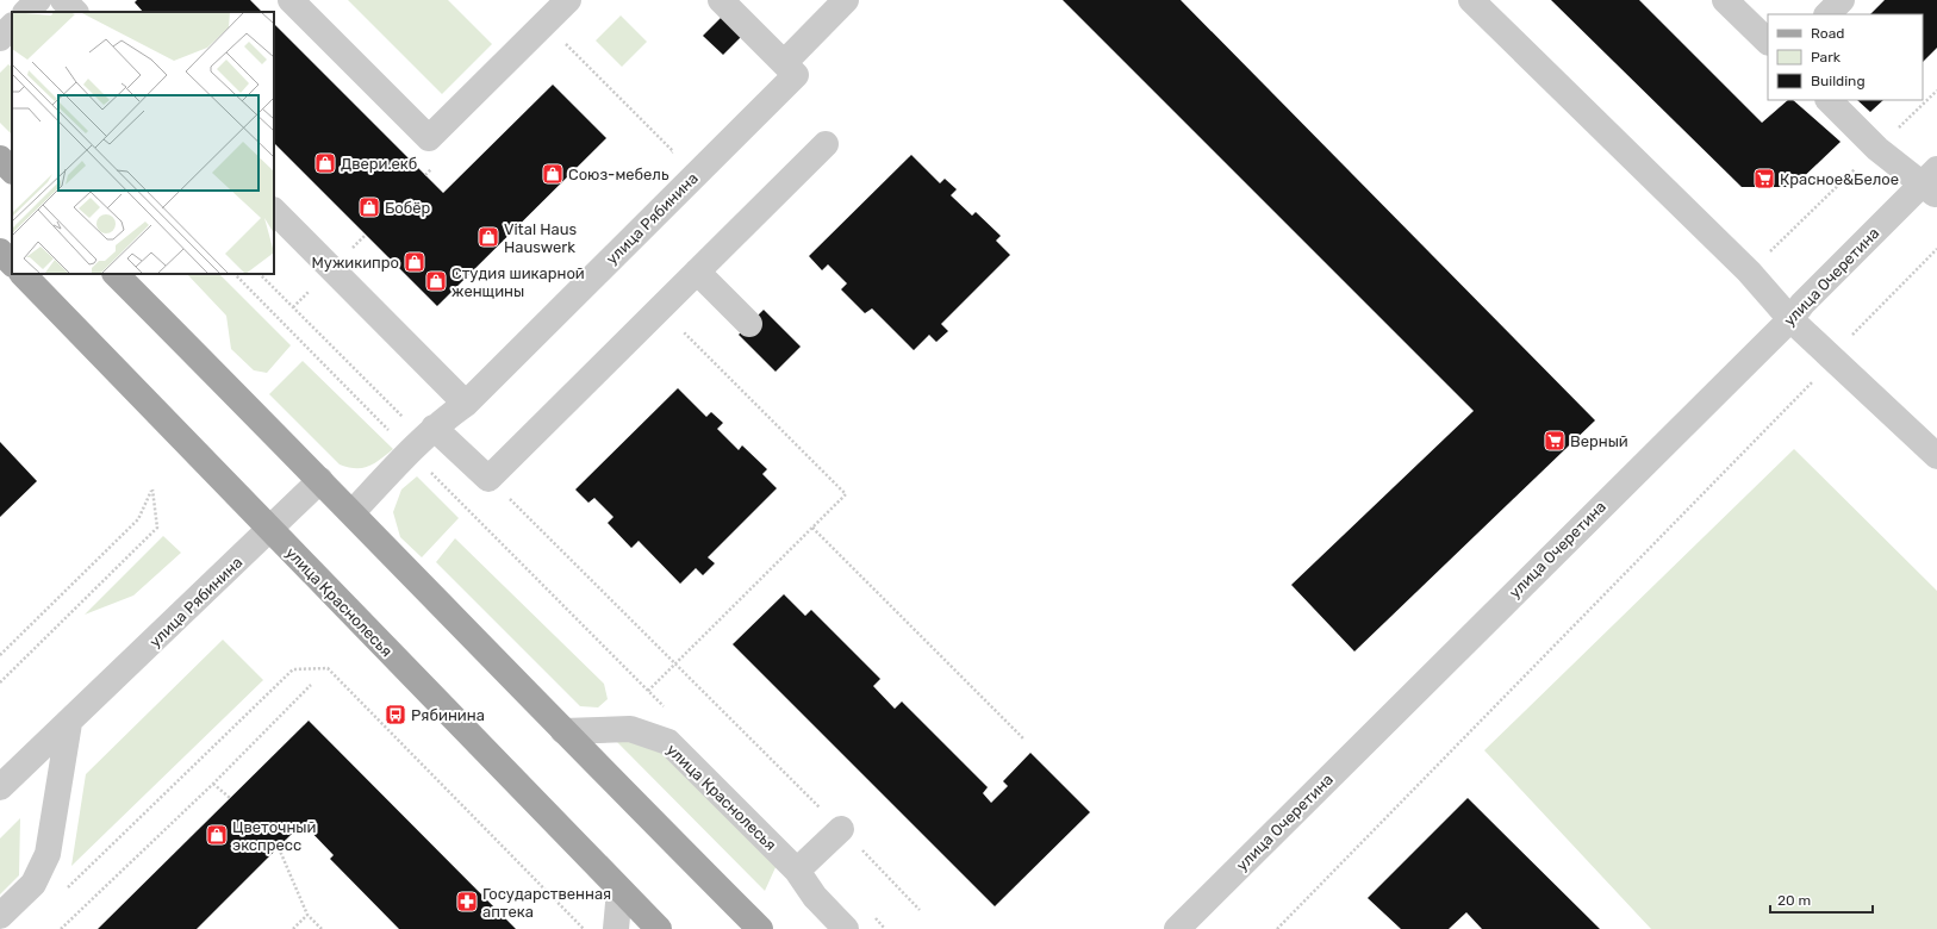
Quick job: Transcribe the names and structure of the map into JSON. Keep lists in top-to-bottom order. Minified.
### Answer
{"streets":{"main road":["улица Краснолесья"],"street":["улица Рябинина","улица Очеретина"]},"crossings":[["улица Рябинина","улица Краснолесья"]],"places":{"shop":["Двери.екб","Союз-мебель","Бобёр","Vital Haus Hauswerk","Мужикипро","Студия шикарной женщины","Цветочный экспресс"],"supermarket":["Красное&Белое","Верный"],"bus stop":["Рябинина"],"pharmacy":["Государственная аптека"]},"legend":["Road","Park","Building"],"scale_bar":"20 m"}
